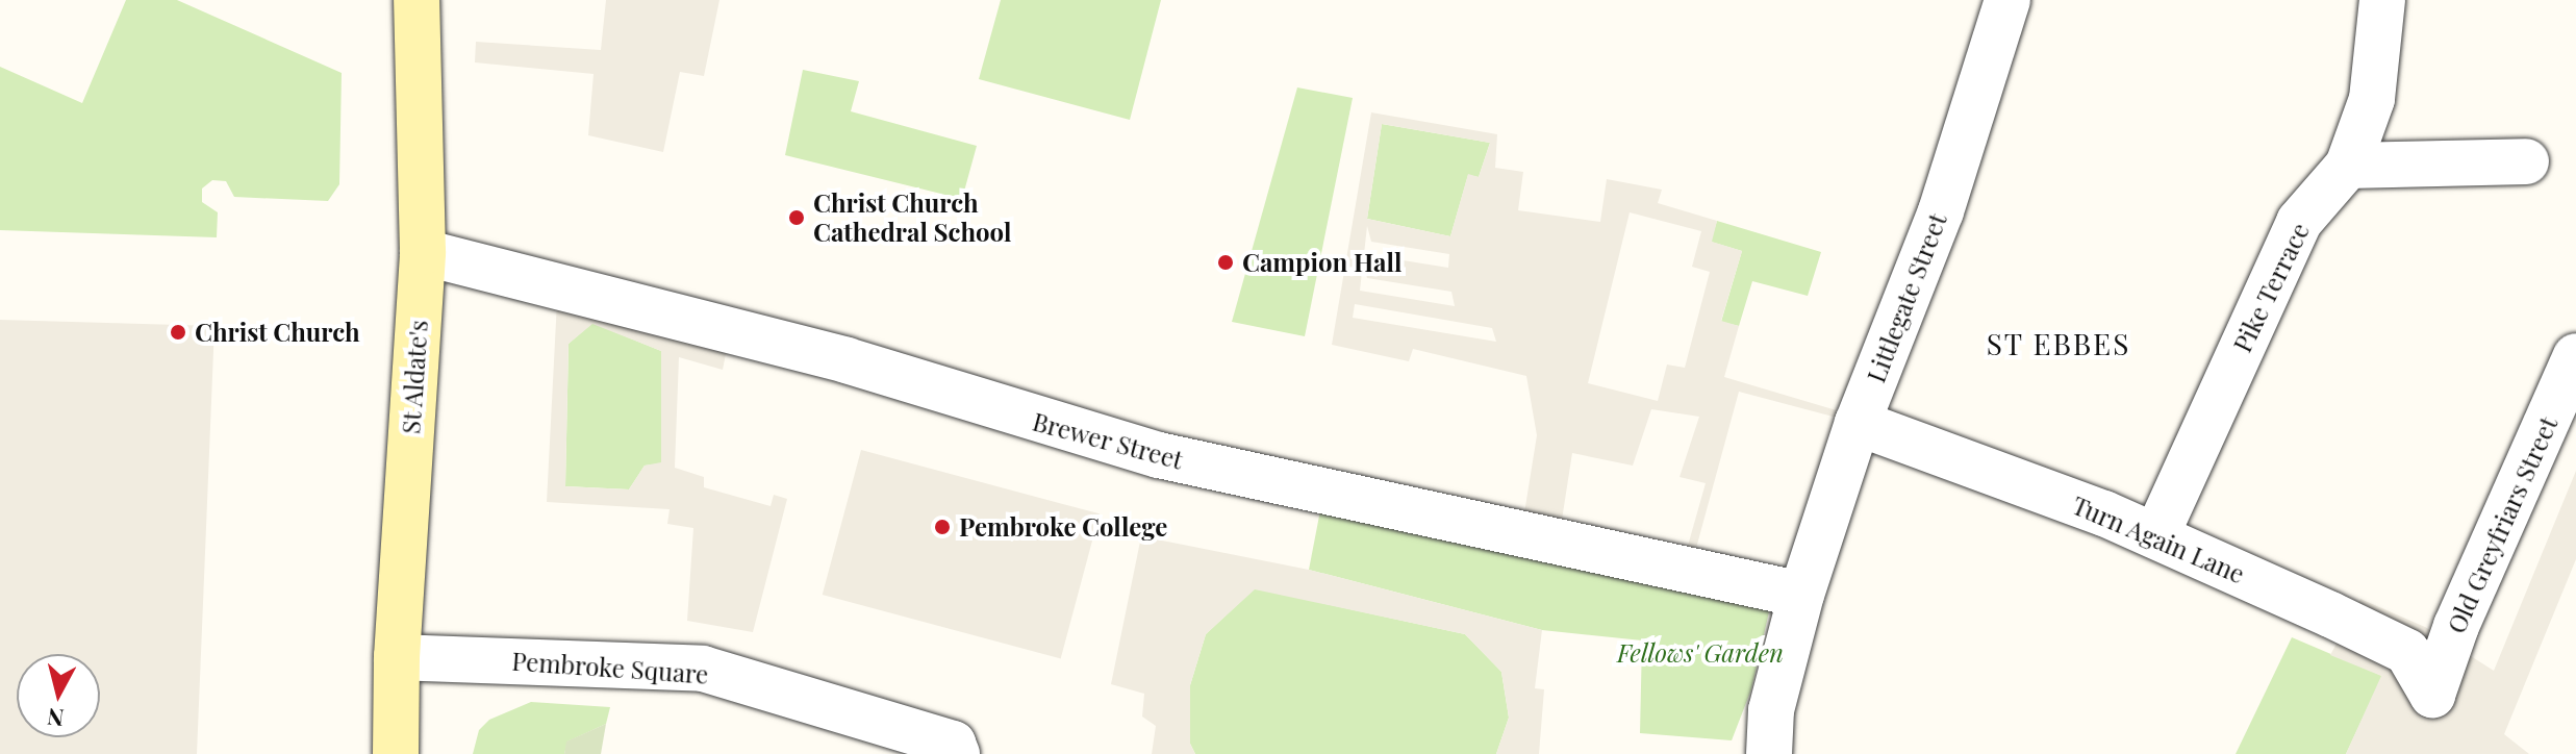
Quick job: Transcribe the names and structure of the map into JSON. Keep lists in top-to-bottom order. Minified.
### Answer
{"streets":{"street":["Pike Terrace","Littlegate Street","St Aldate's","Brewer Street","Old Greyfriars Street","Turn Again Lane","Pembroke Square"]},"crossings":[["Pike Terrace","Turn Again Lane"],["Littlegate Street","Brewer Street"],["Littlegate Street","Turn Again Lane"],["St Aldate's","Brewer Street"],["St Aldate's","Pembroke Square"],["Old Greyfriars Street","Turn Again Lane"]],"districts":["ST EBBES"],"parks":["Fellows' Garden"],"places":["Christ Church Cathedral School","Campion Hall","Christ Church","Pembroke College"],"north":"bottom"}
